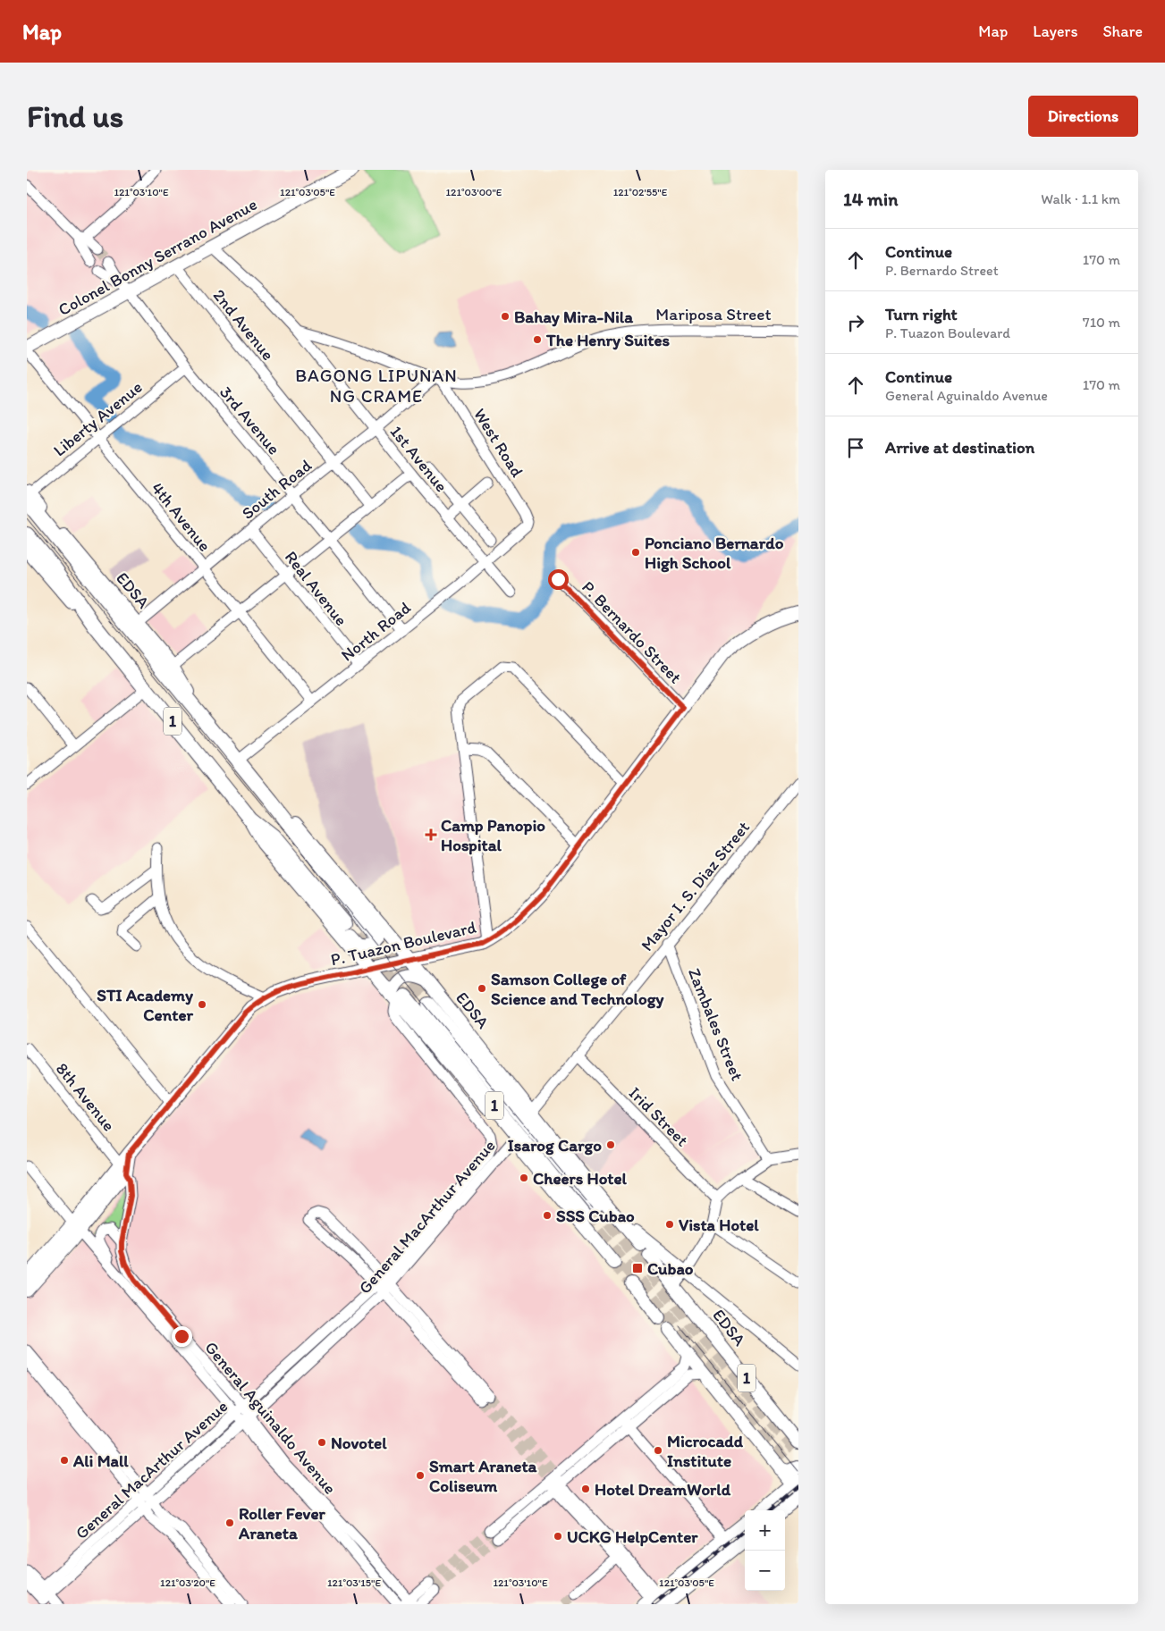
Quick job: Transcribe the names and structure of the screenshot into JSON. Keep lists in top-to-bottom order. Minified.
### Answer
{"streets":{"highway":["EDSA","1"],"main road":["Colonel Bonny Serrano Avenue","P. Tuazon Boulevard"],"street":["Mariposa Street","2nd Avenue","Liberty Avenue","3rd Avenue","West Road","1st Avenue","South Road","4th Avenue","Real Avenue","North Road","P. Bernardo Street","Mayor I. S. Diaz Street","Zambales Street","8th Avenue","Irid Street","General MacArthur Avenue","General Aguinaldo Avenue"]},"crossings":[["Colonel Bonny Serrano Avenue","2nd Avenue"],["Colonel Bonny Serrano Avenue","3rd Avenue"],["Colonel Bonny Serrano Avenue","1st Avenue"],["Mariposa Street","West Road"],["Mariposa Street","1st Avenue"],["Mariposa Street","South Road"],["2nd Avenue","South Road"],["Liberty Avenue","3rd Avenue"],["Liberty Avenue","4th Avenue"],["Liberty Avenue","EDSA"],["3rd Avenue","South Road"],["3rd Avenue","North Road"],["West Road","South Road"],["West Road","North Road"],["1st Avenue","South Road"],["1st Avenue","North Road"],["South Road","4th Avenue"],["South Road","Real Avenue"],["South Road","EDSA"],["4th Avenue","North Road"],["Real Avenue","North Road"],["EDSA","North Road"],["EDSA","Mayor I. S. Diaz Street"],["EDSA","P. Tuazon Boulevard"],["P. Bernardo Street","P. Tuazon Boulevard"],["1","P. Tuazon Boulevard"],["1","General MacArthur Avenue"],["Mayor I. S. Diaz Street","Zambales Street"],["Mayor I. S. Diaz Street","Irid Street"],["P. Tuazon Boulevard","8th Avenue"],["P. Tuazon Boulevard","General Aguinaldo Avenue"],["8th Avenue","General Aguinaldo Avenue"],["General MacArthur Avenue","General Aguinaldo Avenue"]],"districts":["BAGONG LIPUNAN NG CRAME"],"places":{"other":["Bahay Mira-Nila","The Henry Suites","Ponciano Bernardo High School","Samson College of Science and Technology","STI Academy Center","Isarog Cargo","Cheers Hotel","SSS Cubao","Vista Hotel","Novotel","Microcadd Institute","Ali Mall","Smart Araneta Coliseum","Hotel DreamWorld","Roller Fever Araneta","UCKG HelpCenter"],"health":["Camp Panopio Hospital"],"transit":["Cubao"]},"page":{"header":"Map","nav":["Map","Layers","Share"],"buttons":"Directions","title":"Find us","heading":["14 min","Walk · 1.1 km"],"list":[["Continue","P. Bernardo Street","170 m"],["Turn right","P. Tuazon Boulevard","710 m"],["Continue","General Aguinaldo Avenue","170 m"],"Arrive at destination"],"map_buttons":["+","−"]},"coordinates":["121°03'10\"E","121°03'05\"E","121°03'00\"E","121°02'55\"E","121°03'20\"E","121°03'15\"E"]}
